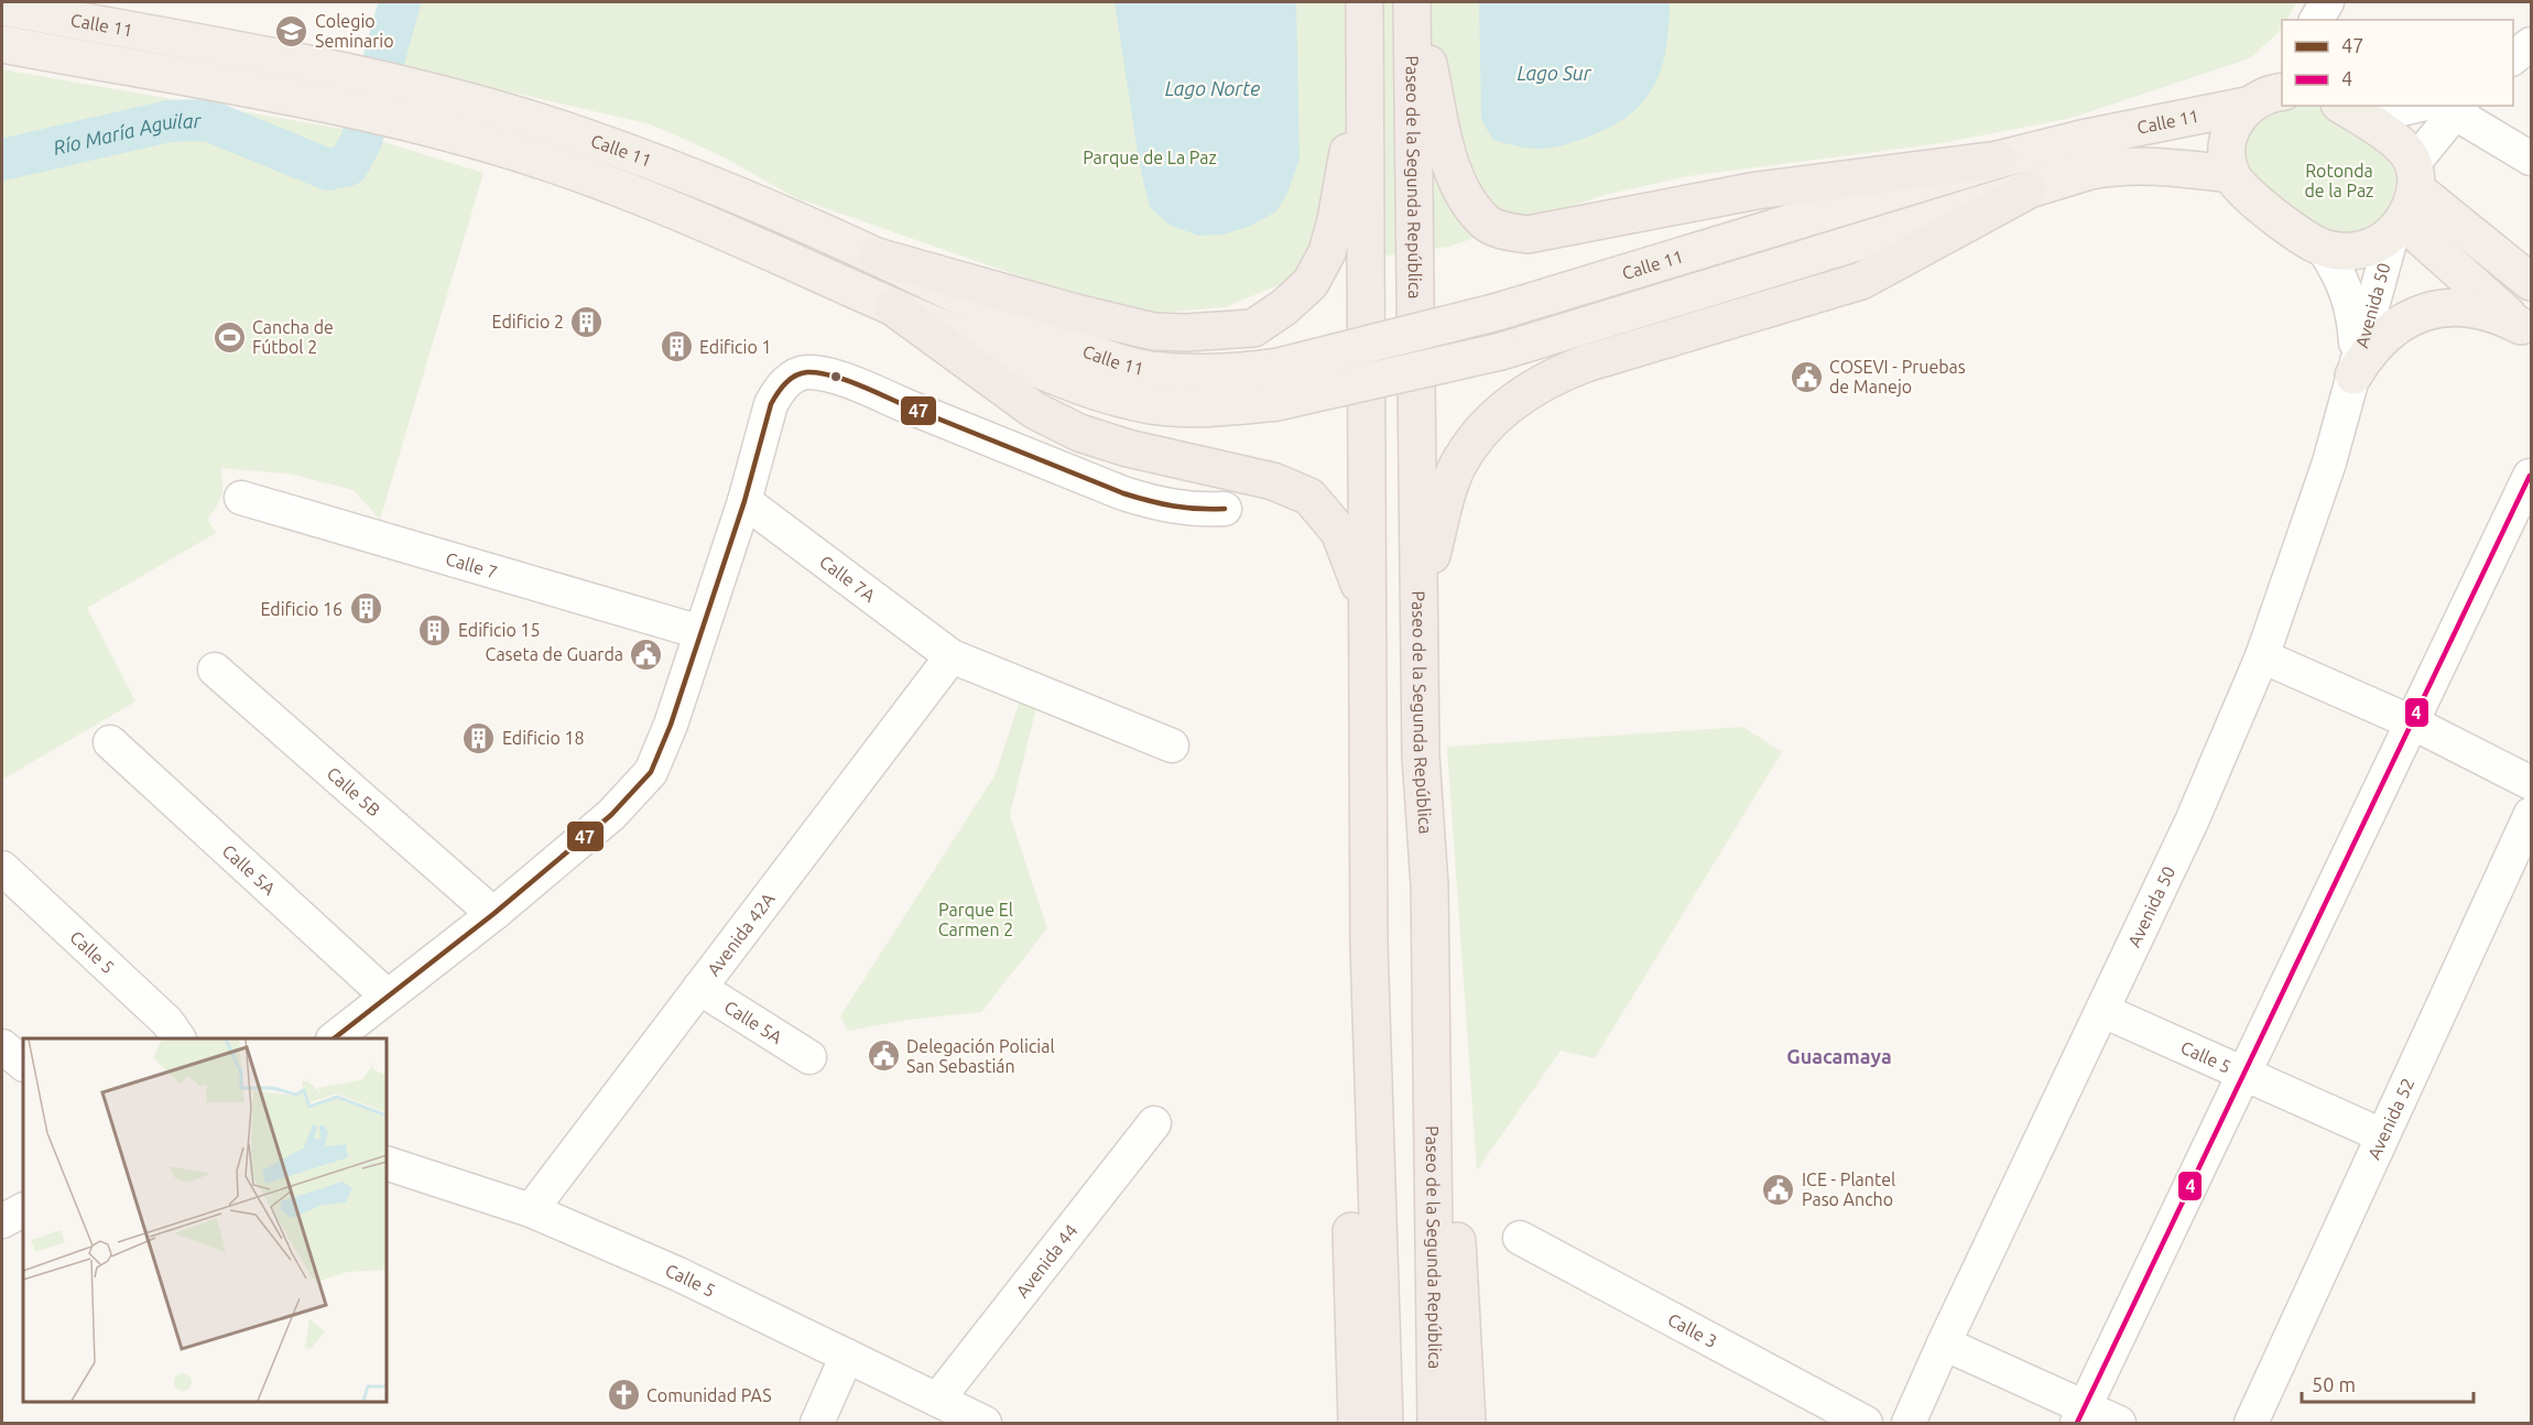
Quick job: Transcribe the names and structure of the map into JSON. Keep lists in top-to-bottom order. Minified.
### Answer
{"streets":{"highway":["Paseo de la Segunda República"],"main road":["Calle 11"],"street":["Avenida 50","Calle 7","Calle 7A","Calle 5B","Calle 5A","Avenida 42A","Calle 5","Avenida 52","Avenida 44","Calle 3"]},"crossings":[["Avenida 50","Calle 5"],["Calle 7A","Avenida 42A"],["Calle 5A","Avenida 42A"],["Avenida 42A","Calle 5"],["Calle 5","Avenida 52"],["Calle 5","Avenida 44"]],"districts":["Guacamaya"],"water":["Lago Sur","Lago Norte","Río María Aguilar"],"parks":["Parque de La Paz","Rotonda de la Paz","Parque El Carmen 2"],"places":{"school or university":["Colegio Seminario"],"building":["Edificio 2","Edificio 1","Edificio 16","Edificio 15","Edificio 18"],"sports":["Cancha de Fútbol 2"],"public building":["COSEVI - Pruebas de Manejo","Caseta de Guarda","Delegación Policial San Sebastián","ICE - Plantel Paso Ancho"],"church":["Comunidad PAS"]},"lines":["transit line 47","transit line 4"],"legend":["47","4"],"scale_bar":"50 m"}
